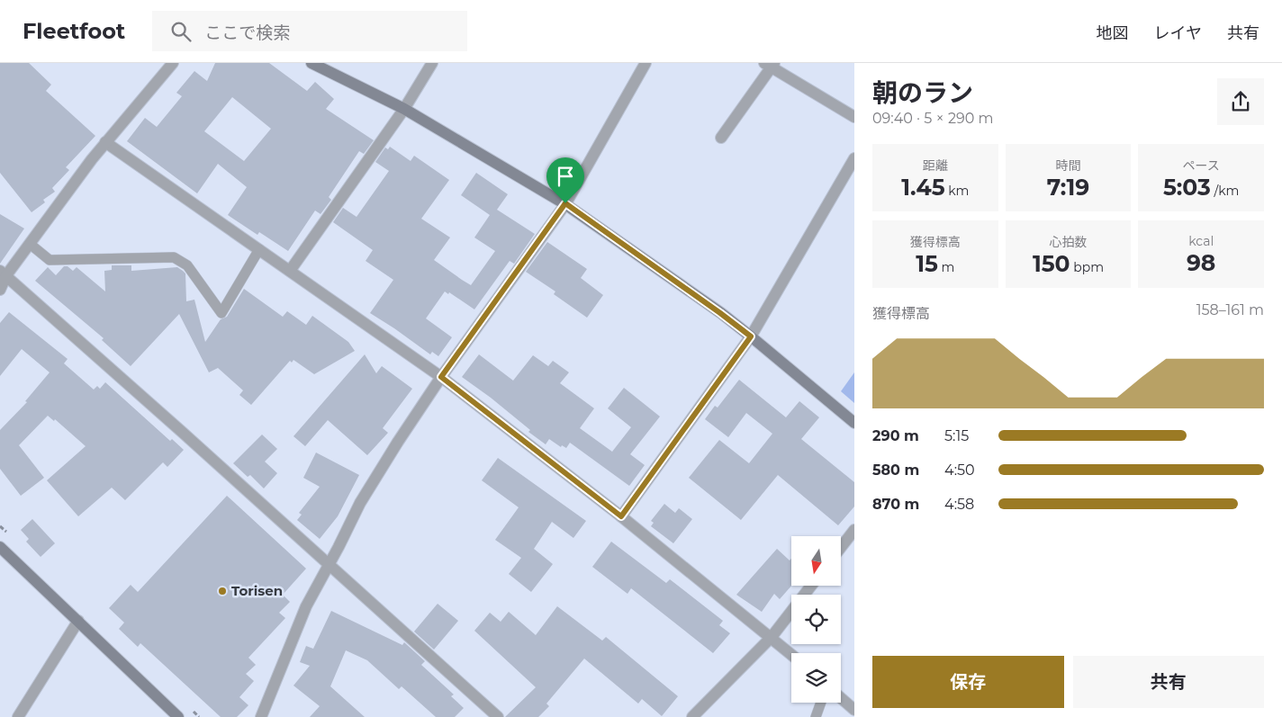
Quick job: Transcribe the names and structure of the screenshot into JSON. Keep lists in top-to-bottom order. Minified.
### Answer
{"places":["Torisen"],"north":"bottom","page":{"header":"Fleetfoot","search":"ここで検索","nav":["地図","レイヤ","共有"],"heading":["朝のラン","09:40 · 5 × 290 m"],"stats":[["距離","1.45 km"],["時間","7:19"],["ペース","5:03 /km"],["獲得標高","15 m"],["心拍数","150 bpm"],["kcal","98"]],"chart":["獲得標高","158–161 m"],"list":[{"name":"290 m","note":"5:15"},{"name":"580 m","note":"4:50"},{"name":"870 m","note":"4:58"}],"buttons":["保存","共有"]}}
